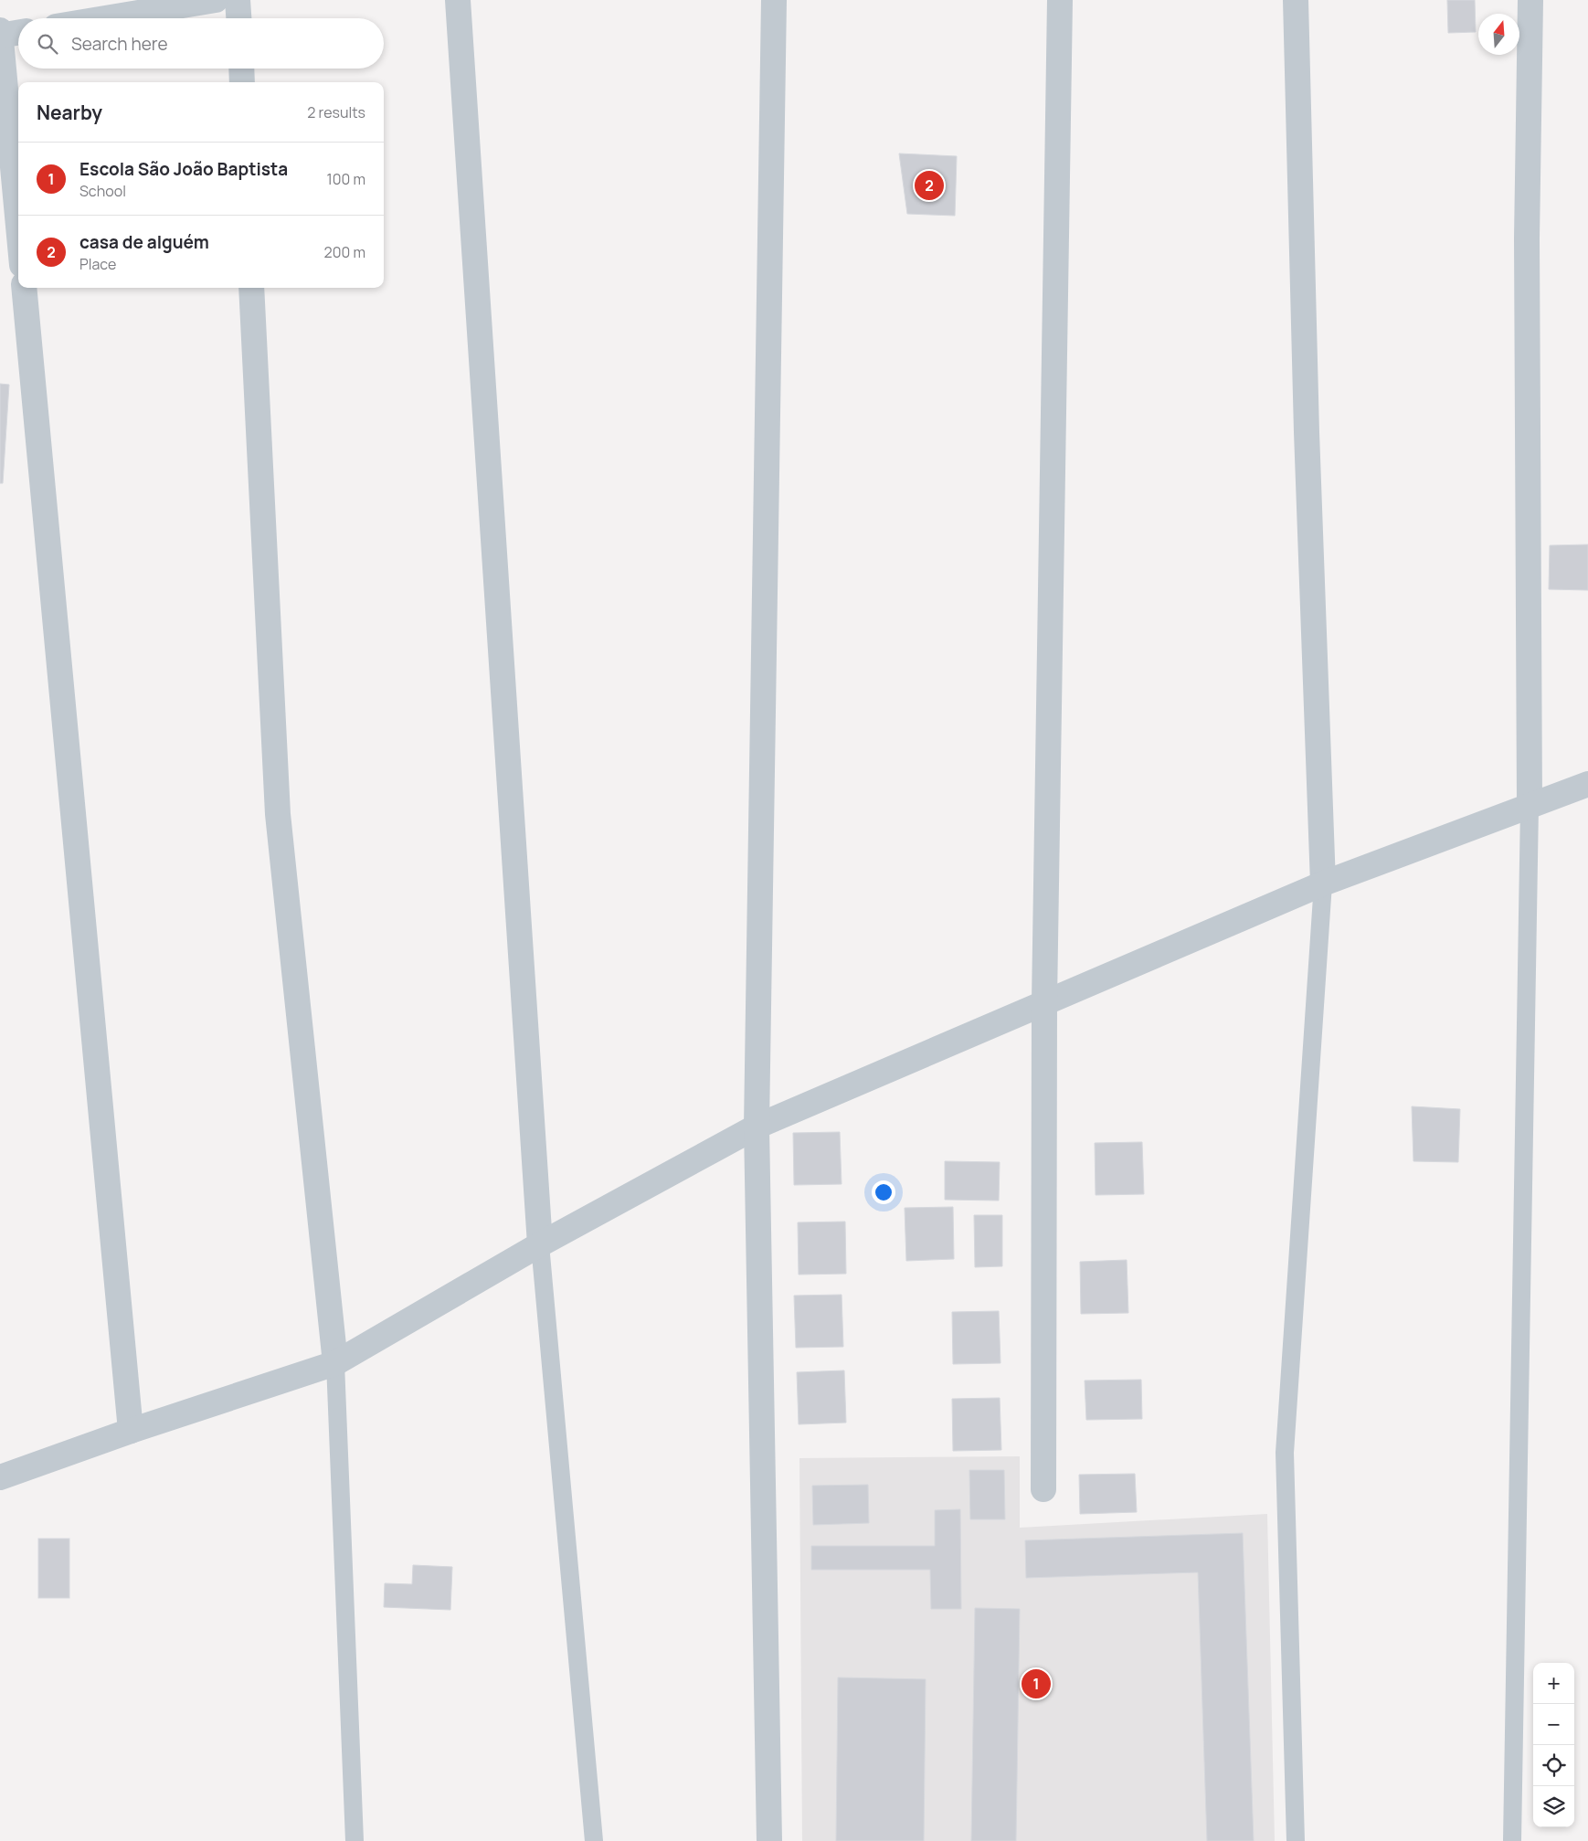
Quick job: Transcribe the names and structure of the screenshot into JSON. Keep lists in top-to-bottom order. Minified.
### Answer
{"north":"top","page":{"search":"Search here","heading":["Nearby","2 results"],"list":[{"mark":"1","name":"Escola São João Baptista","note":"School","value":"100 m"},{"mark":"2","name":"casa de alguém","note":"Place","value":"200 m"}],"pins":["2","1"],"map_buttons":["+","−"]}}
